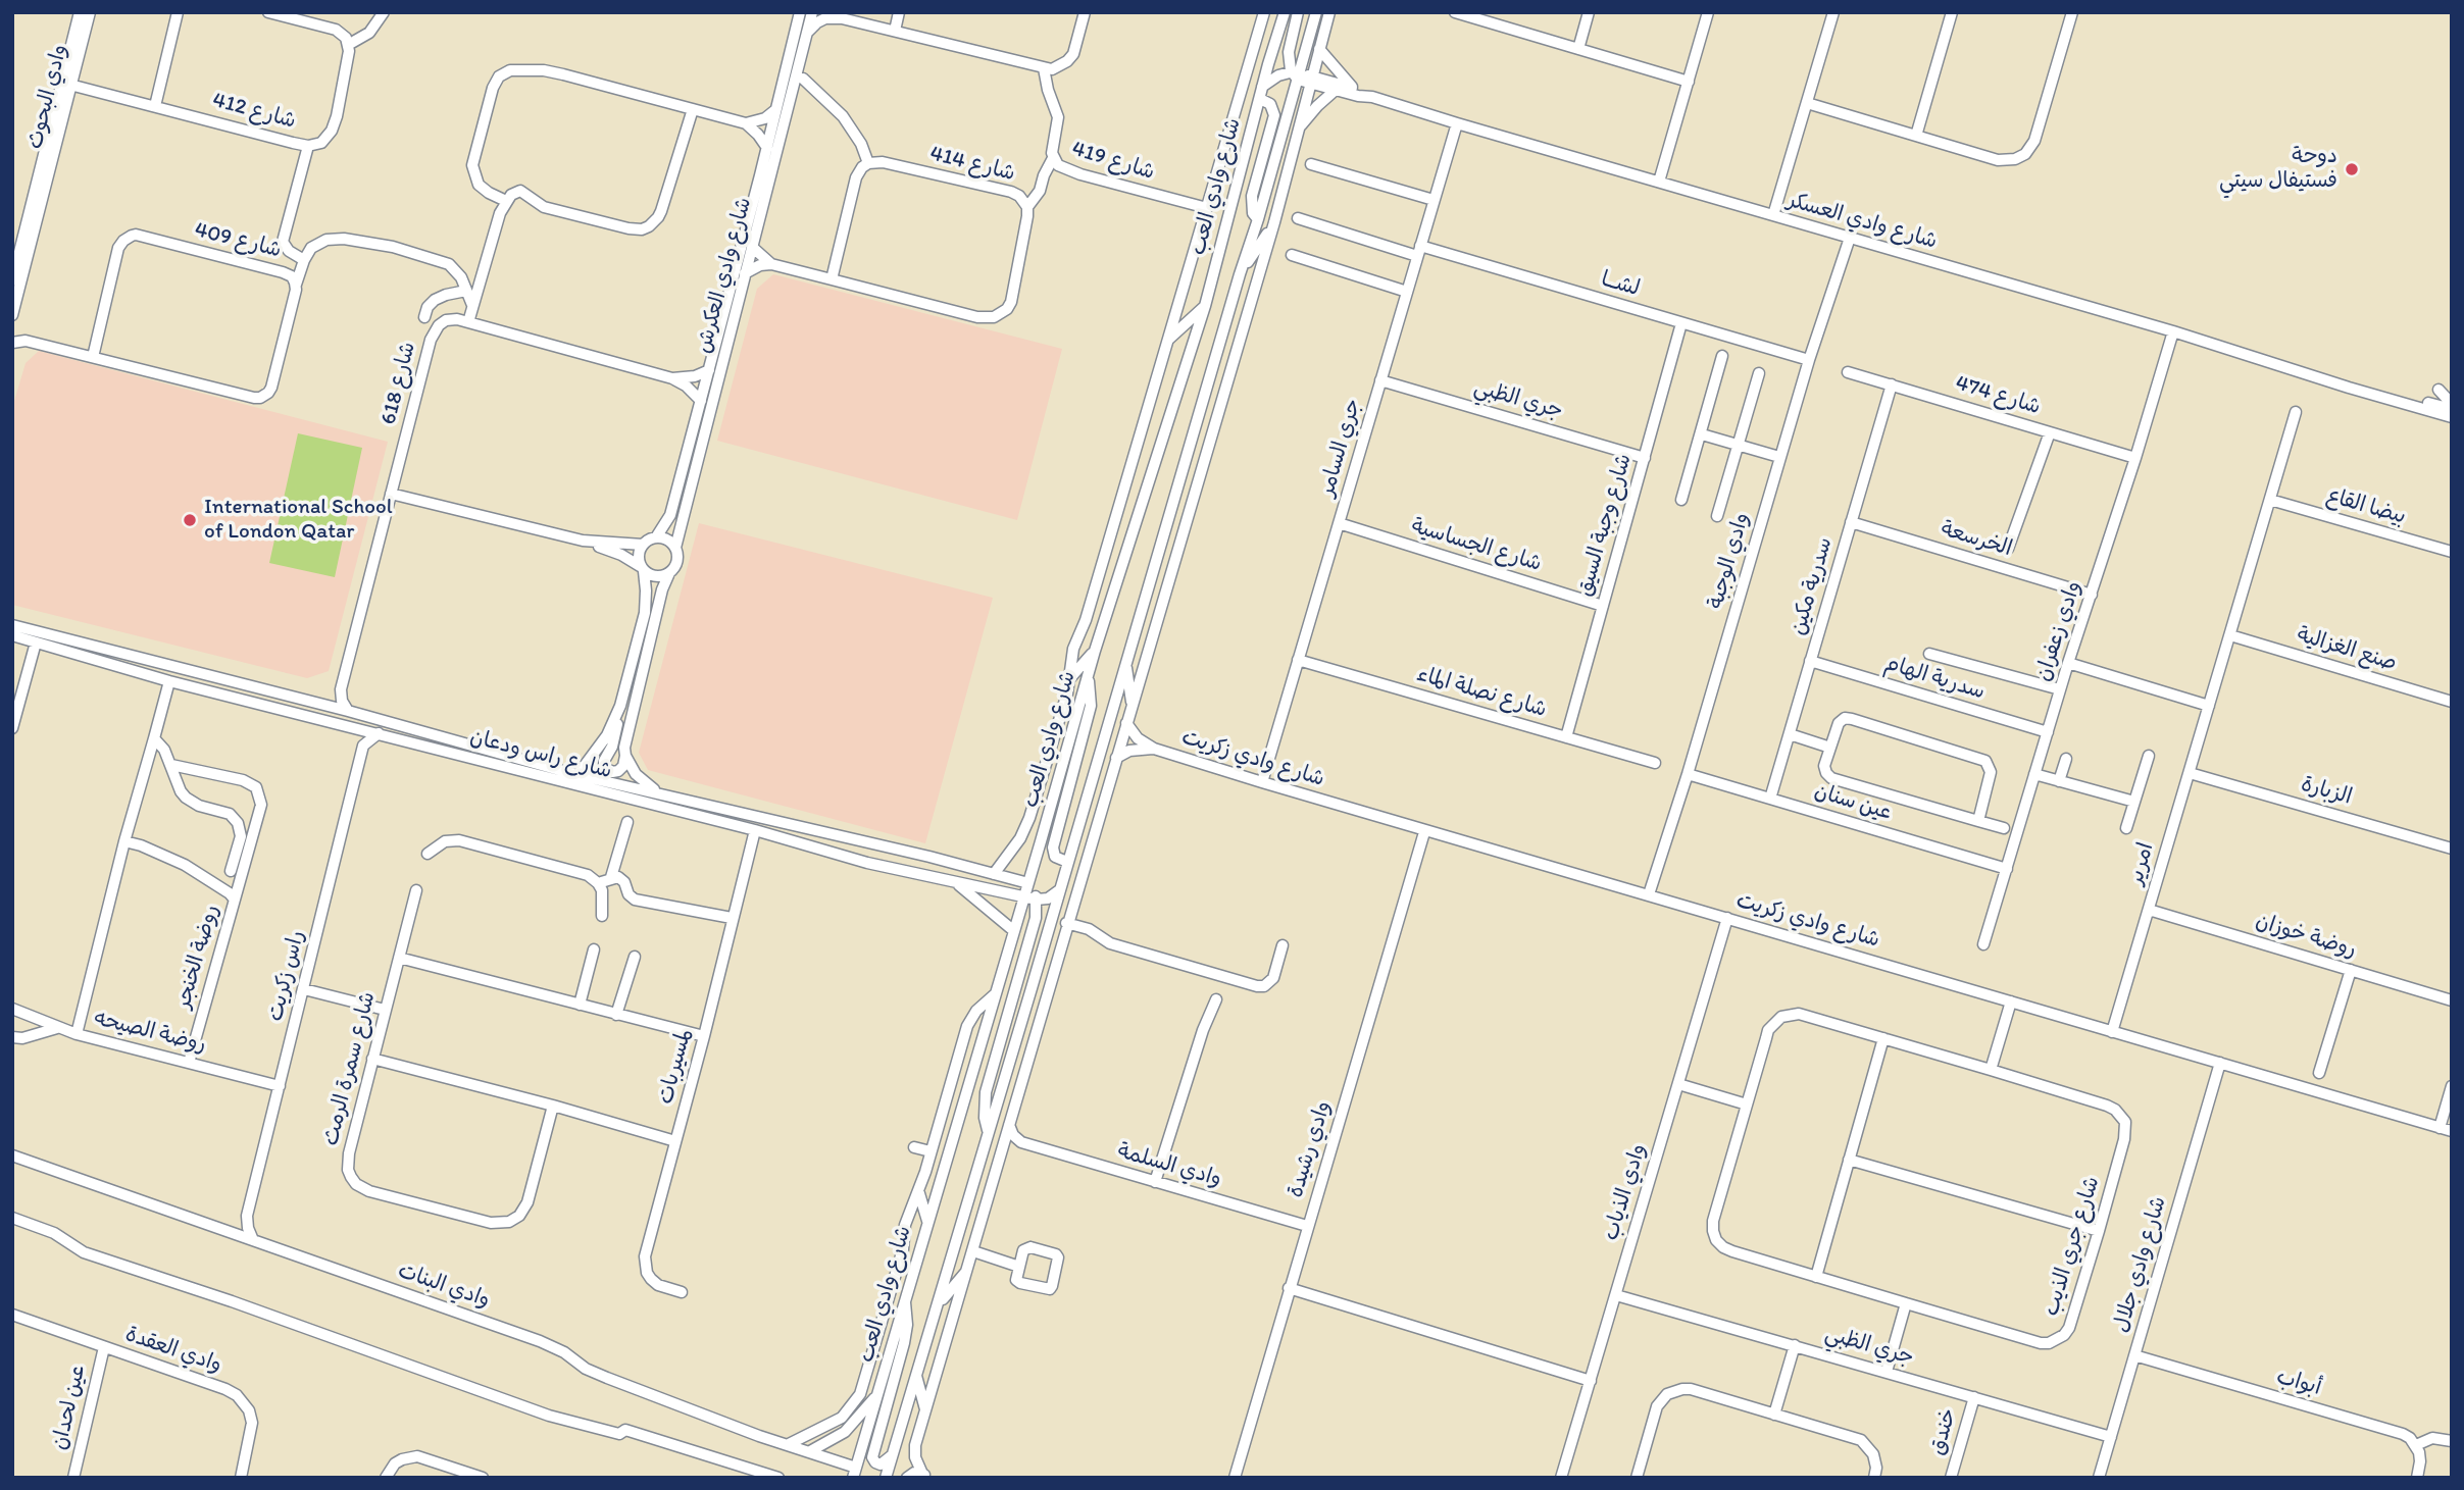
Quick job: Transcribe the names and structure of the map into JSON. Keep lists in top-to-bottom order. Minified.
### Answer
{"streets":{"street":["وادي البحوث","شارع 412","شارع 419","شارع 414","شارع وادي العب","شارع وادي العسكر","شارع 409","شارع وادي العكرش","لشــا","شارع 618","شارع 474","جري الظبي","جري السامر","بيضا القاع","شارع وجبة السيق","الخرسعة","شارع الجساسية","وادي الوجبة","سدرية مكين","وادي زعفران","صنع الغزالية","سدرية الهام","شارع نصلة الماء","شارع راس ودعان","شارع وادي زكريت","الزبارة","عين سنان","امرير","روضة خوزان","روضة الخنجر","راس زكريت","روضة الصيحه","لمسيربات","شارع سمرة الرمث","وادي رشيدة","وادي السلمة","وادي الذياب","شارع جري الذيب","شارع وادي جلال","وادي البنات","وادي العقدة","أبواب","عين لحدان","خندق"]},"crossings":[["وادي البحوث","شارع 412"],["شارع 419","شارع وادي العب"],["شارع 414","شارع وادي العكرش"],["شارع وادي العب","شارع راس ودعان"],["شارع وادي العب","وادي البنات"],["شارع وادي العسكر","جري السامر"],["شارع وادي العسكر","وادي الوجبة"],["شارع وادي العسكر","وادي زعفران"],["شارع وادي العكرش","شارع 618"],["لشــا","جري السامر"],["لشــا","شارع وجبة السيق"],["لشــا","وادي الوجبة"],["شارع 474","سدرية مكين"],["شارع 474","وادي زعفران"],["جري الظبي","جري السامر"],["جري الظبي","شارع وجبة السيق"],["جري الظبي","وادي الذياب"],["جري الظبي","شارع وادي جلال"],["جري الظبي","خندق"],["جري السامر","شارع الجساسية"],["جري السامر","شارع نصلة الماء"],["جري السامر","شارع وادي زكريت"],["بيضا القاع","امرير"],["شارع وجبة السيق","شارع الجساسية"],["شارع وجبة السيق","شارع نصلة الماء"],["الخرسعة","سدرية مكين"],["الخرسعة","وادي زعفران"],["وادي الوجبة","شارع وادي زكريت"],["وادي الوجبة","عين سنان"],["سدرية مكين","سدرية الهام"],["سدرية مكين","عين سنان"],["وادي زعفران","سدرية الهام"],["وادي زعفران","عين سنان"],["صنع الغزالية","امرير"],["شارع راس ودعان","لمسيربات"],["شارع وادي زكريت","امرير"],["شارع وادي زكريت","وادي رشيدة"],["شارع وادي زكريت","وادي الذياب"],["شارع وادي زكريت","شارع وادي جلال"],["الزبارة","امرير"],["امرير","روضة خوزان"],["روضة الخنجر","روضة الصيحه"],["راس زكريت","روضة الصيحه"],["راس زكريت","وادي البنات"],["وادي رشيدة","وادي السلمة"],["شارع وادي جلال","أبواب"],["وادي العقدة","عين لحدان"]],"places":["دوحة فستيفال سيتي","International School of London Qatar"]}
